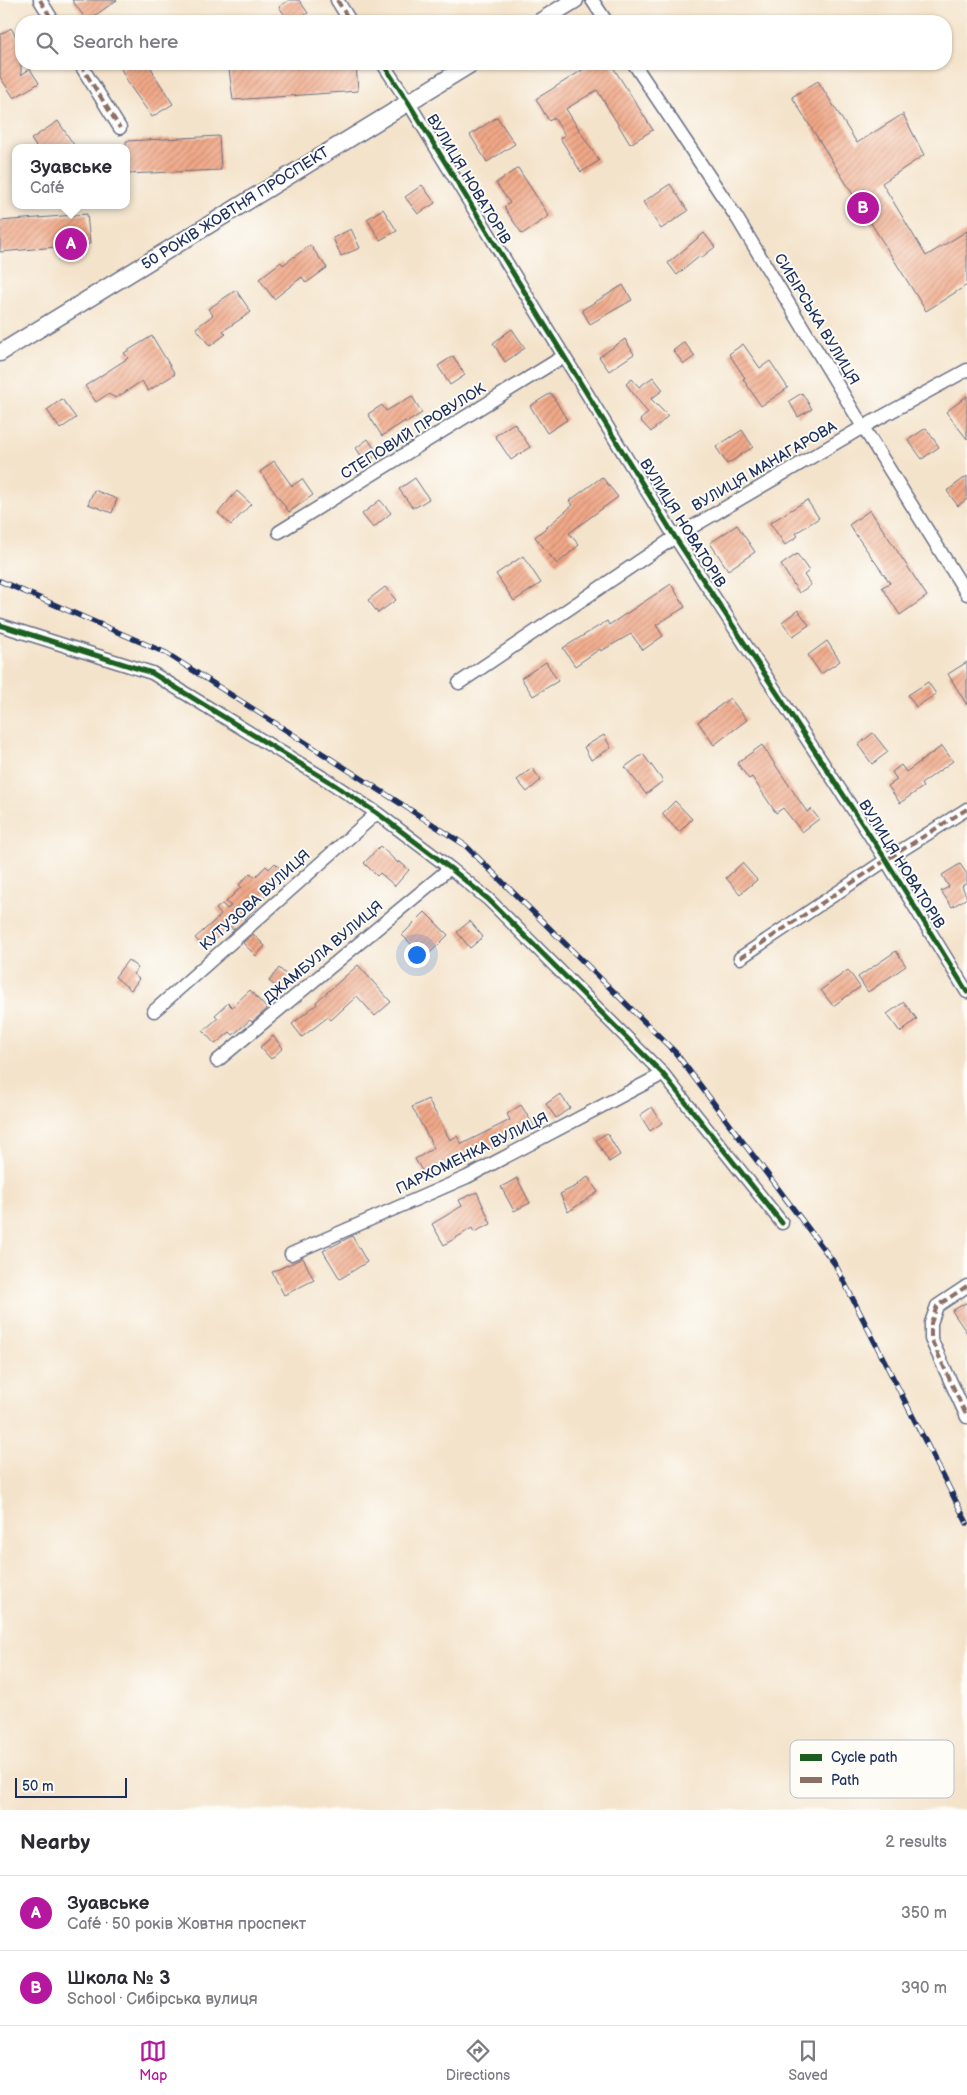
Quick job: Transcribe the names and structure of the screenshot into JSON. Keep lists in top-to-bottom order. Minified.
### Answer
{"streets":{"street":["ВУЛИЦЯ НОВАТОРІВ","50 РОКІВ ЖОВТНЯ ПРОСПЕКТ","СИБІРСЬКА ВУЛИЦЯ","СТЕПОВИЙ ПРОВУЛОК","ВУЛИЦЯ МАНАГАРОВА","КУТУЗОВА ВУЛИЦЯ","ДЖАМБУЛА ВУЛИЦЯ","ПАРХОМЕНКА ВУЛИЦЯ"]},"crossings":[["ВУЛИЦЯ НОВАТОРІВ","50 РОКІВ ЖОВТНЯ ПРОСПЕКТ"],["ВУЛИЦЯ НОВАТОРІВ","СТЕПОВИЙ ПРОВУЛОК"],["ВУЛИЦЯ НОВАТОРІВ","ВУЛИЦЯ МАНАГАРОВА"],["СИБІРСЬКА ВУЛИЦЯ","ВУЛИЦЯ МАНАГАРОВА"]],"legend":["Cycle path","Path"],"scale_bar":"50 m","page":{"search":"Search here","popup":["Зуавське","Café"],"pins":["B","A"],"scale":"50 m","heading":["Nearby","2 results"],"list":[{"mark":"A","name":"Зуавське","note":"Café · 50 років Жовтня проспект","value":"350 m"},{"mark":"B","name":"Школа № 3","note":"School · Сибірська вулиця","value":"390 m"}],"nav":["Map","Directions","Saved"]}}
